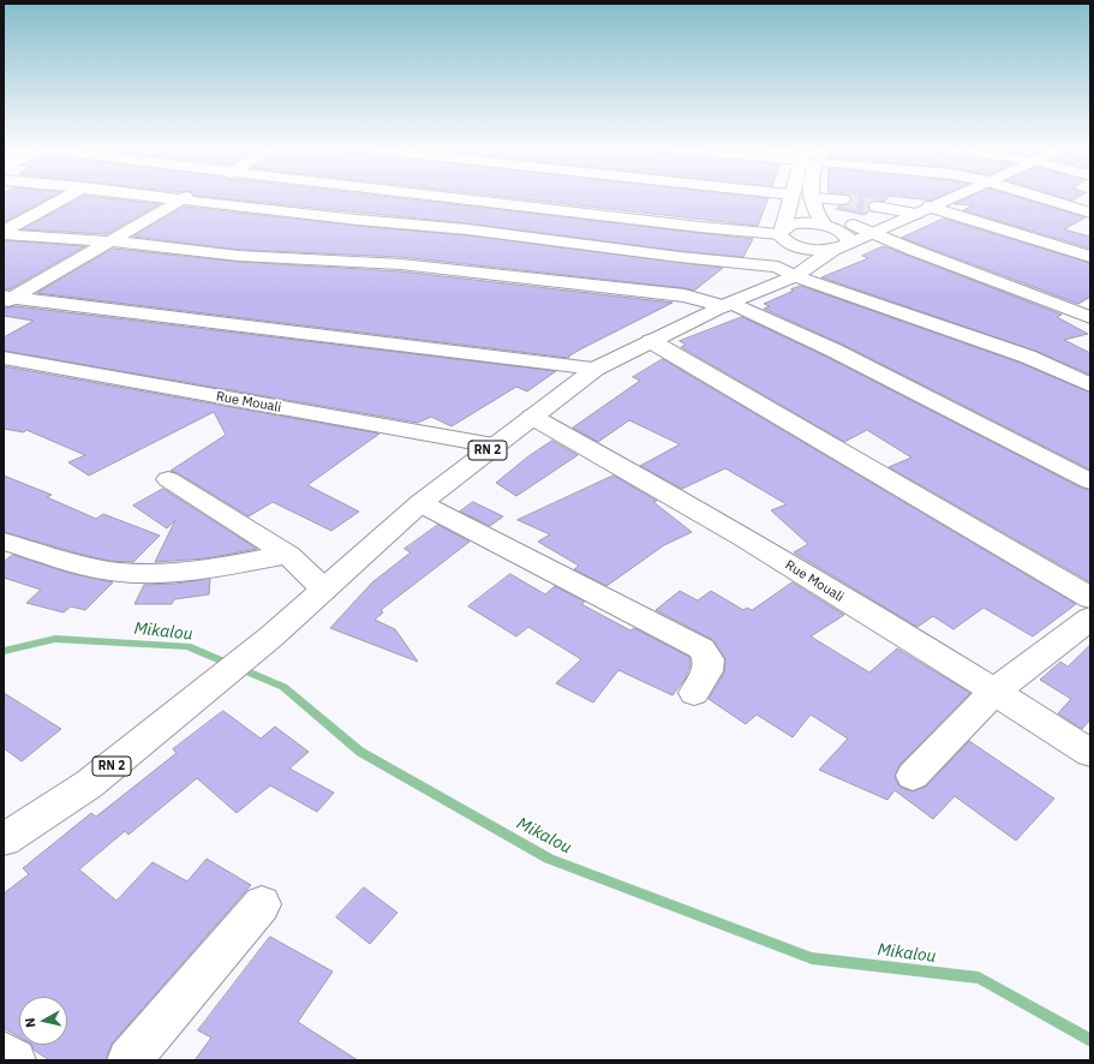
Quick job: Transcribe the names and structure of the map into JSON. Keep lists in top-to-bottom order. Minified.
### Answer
{"streets":{"main road":["Rue Mouali","RN 2"]},"crossings":[["Rue Mouali","RN 2"]],"water":["Mikalou"],"north":"left"}
